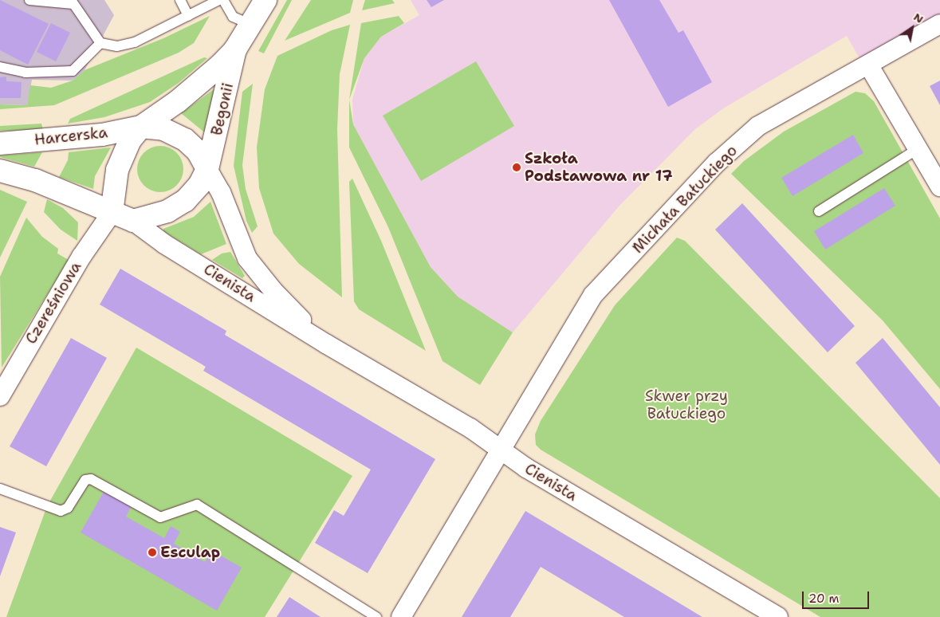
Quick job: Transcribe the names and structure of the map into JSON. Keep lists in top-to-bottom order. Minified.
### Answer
{"streets":{"street":["Begonii","Harcerska","Michała Bałuckiego","Cienista","Czereśniowa"]},"crossings":[["Begonii","Harcerska"],["Begonii","Cienista"],["Begonii","Czereśniowa"],["Harcerska","Cienista"],["Harcerska","Czereśniowa"],["Michała Bałuckiego","Cienista"],["Cienista","Czereśniowa"]],"parks":["Skwer przy Bałuckiego"],"places":["Szkoła Podstawowa nr 17","Esculap"],"scale_bar":"20 m","north":"top right"}
